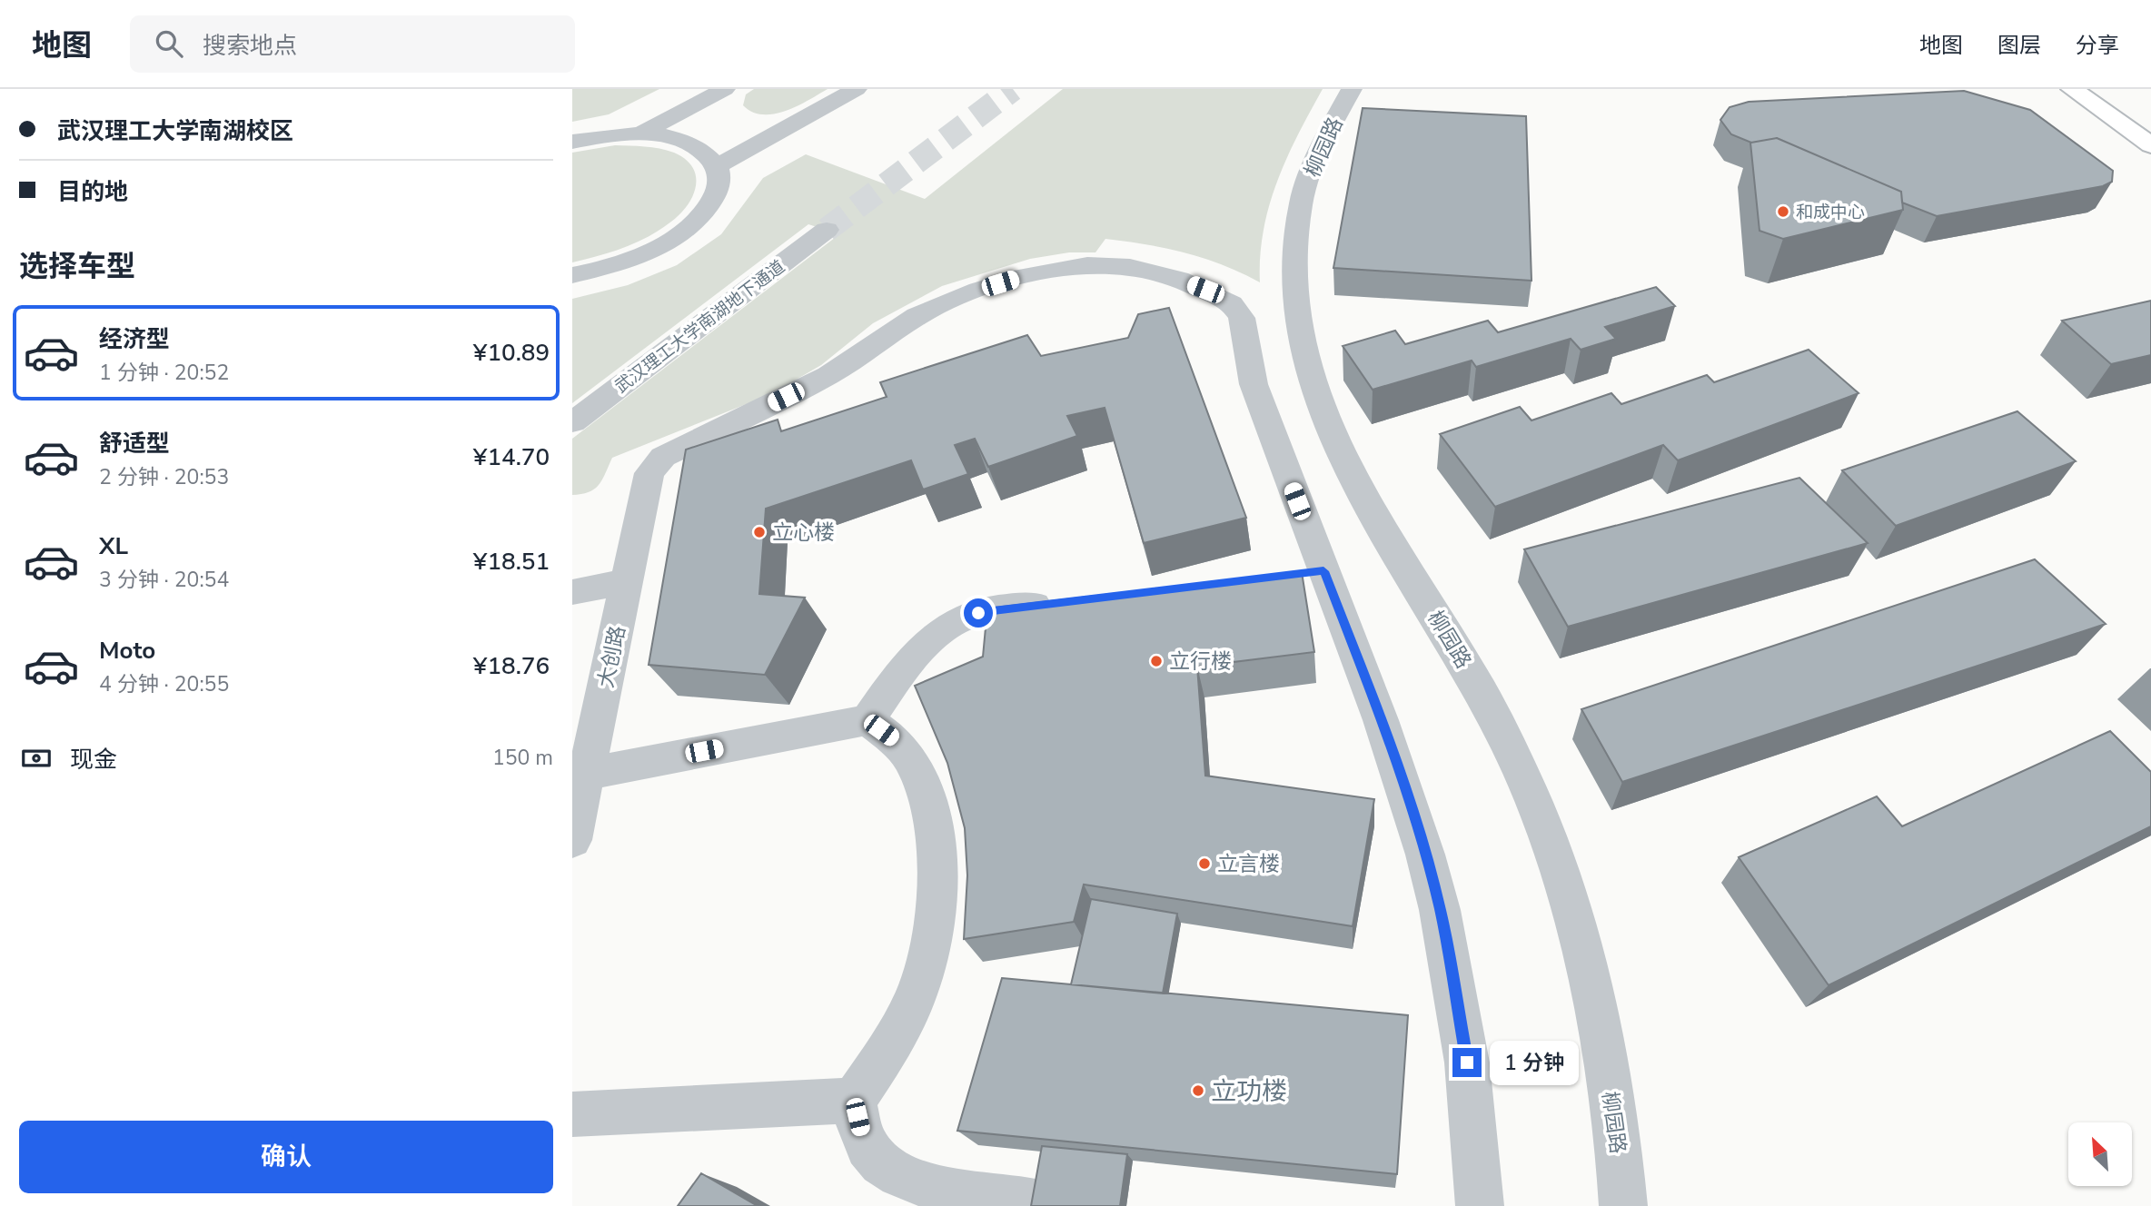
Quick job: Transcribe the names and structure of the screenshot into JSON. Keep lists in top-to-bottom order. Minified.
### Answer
{"streets":{"street":["柳园路","武汉理工大学南湖地下通道","大创路"]},"places":["和成中心","立心楼","立行楼","立言楼","立功楼"],"north":"top left","page":{"header":"地图","search":"搜索地点","nav":["地图","图层","分享"],"banner":["武汉理工大学南湖校区","目的地"],"heading":"选择车型","list":[{"name":"经济型","note":"1 分钟 · 20:52","value":"¥10.89"},{"name":"舒适型","note":"2 分钟 · 20:53","value":"¥14.70"},{"name":"XL","note":"3 分钟 · 20:54","value":"¥18.51"},{"name":"Moto","note":"4 分钟 · 20:55","value":"¥18.76"}],"pay":["现金","150 m"],"bubble":"1 分钟","buttons":"确认"}}
